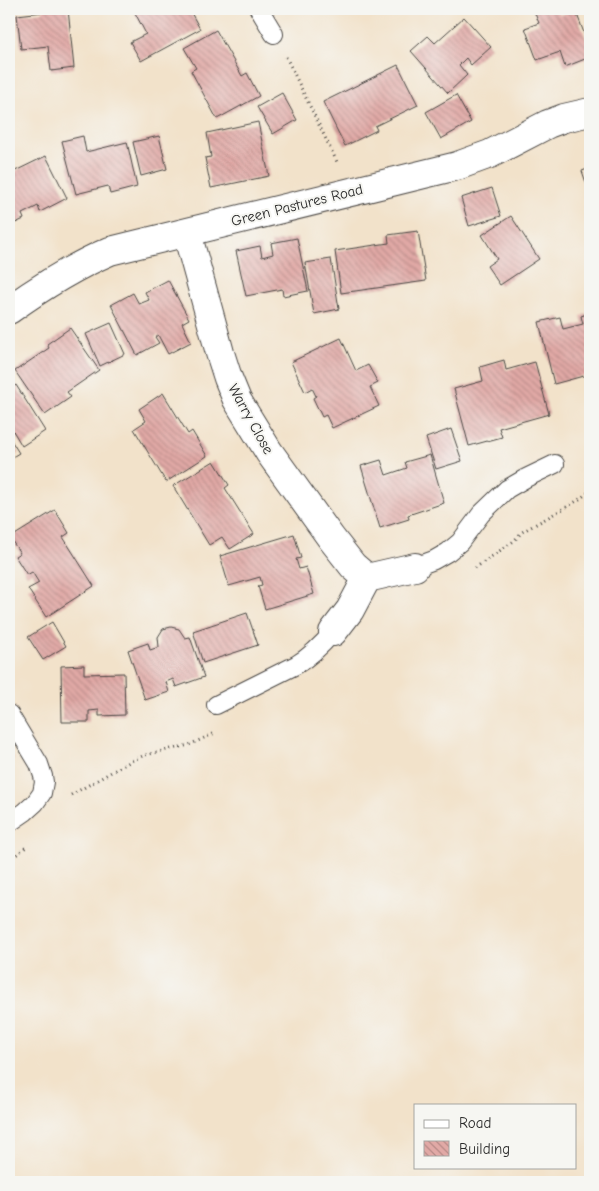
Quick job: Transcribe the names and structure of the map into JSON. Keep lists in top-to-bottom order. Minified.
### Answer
{"streets":{"street":["Green Pastures Road","Warry Close"]},"crossings":[["Green Pastures Road","Warry Close"]],"legend":["Road","Building"]}
